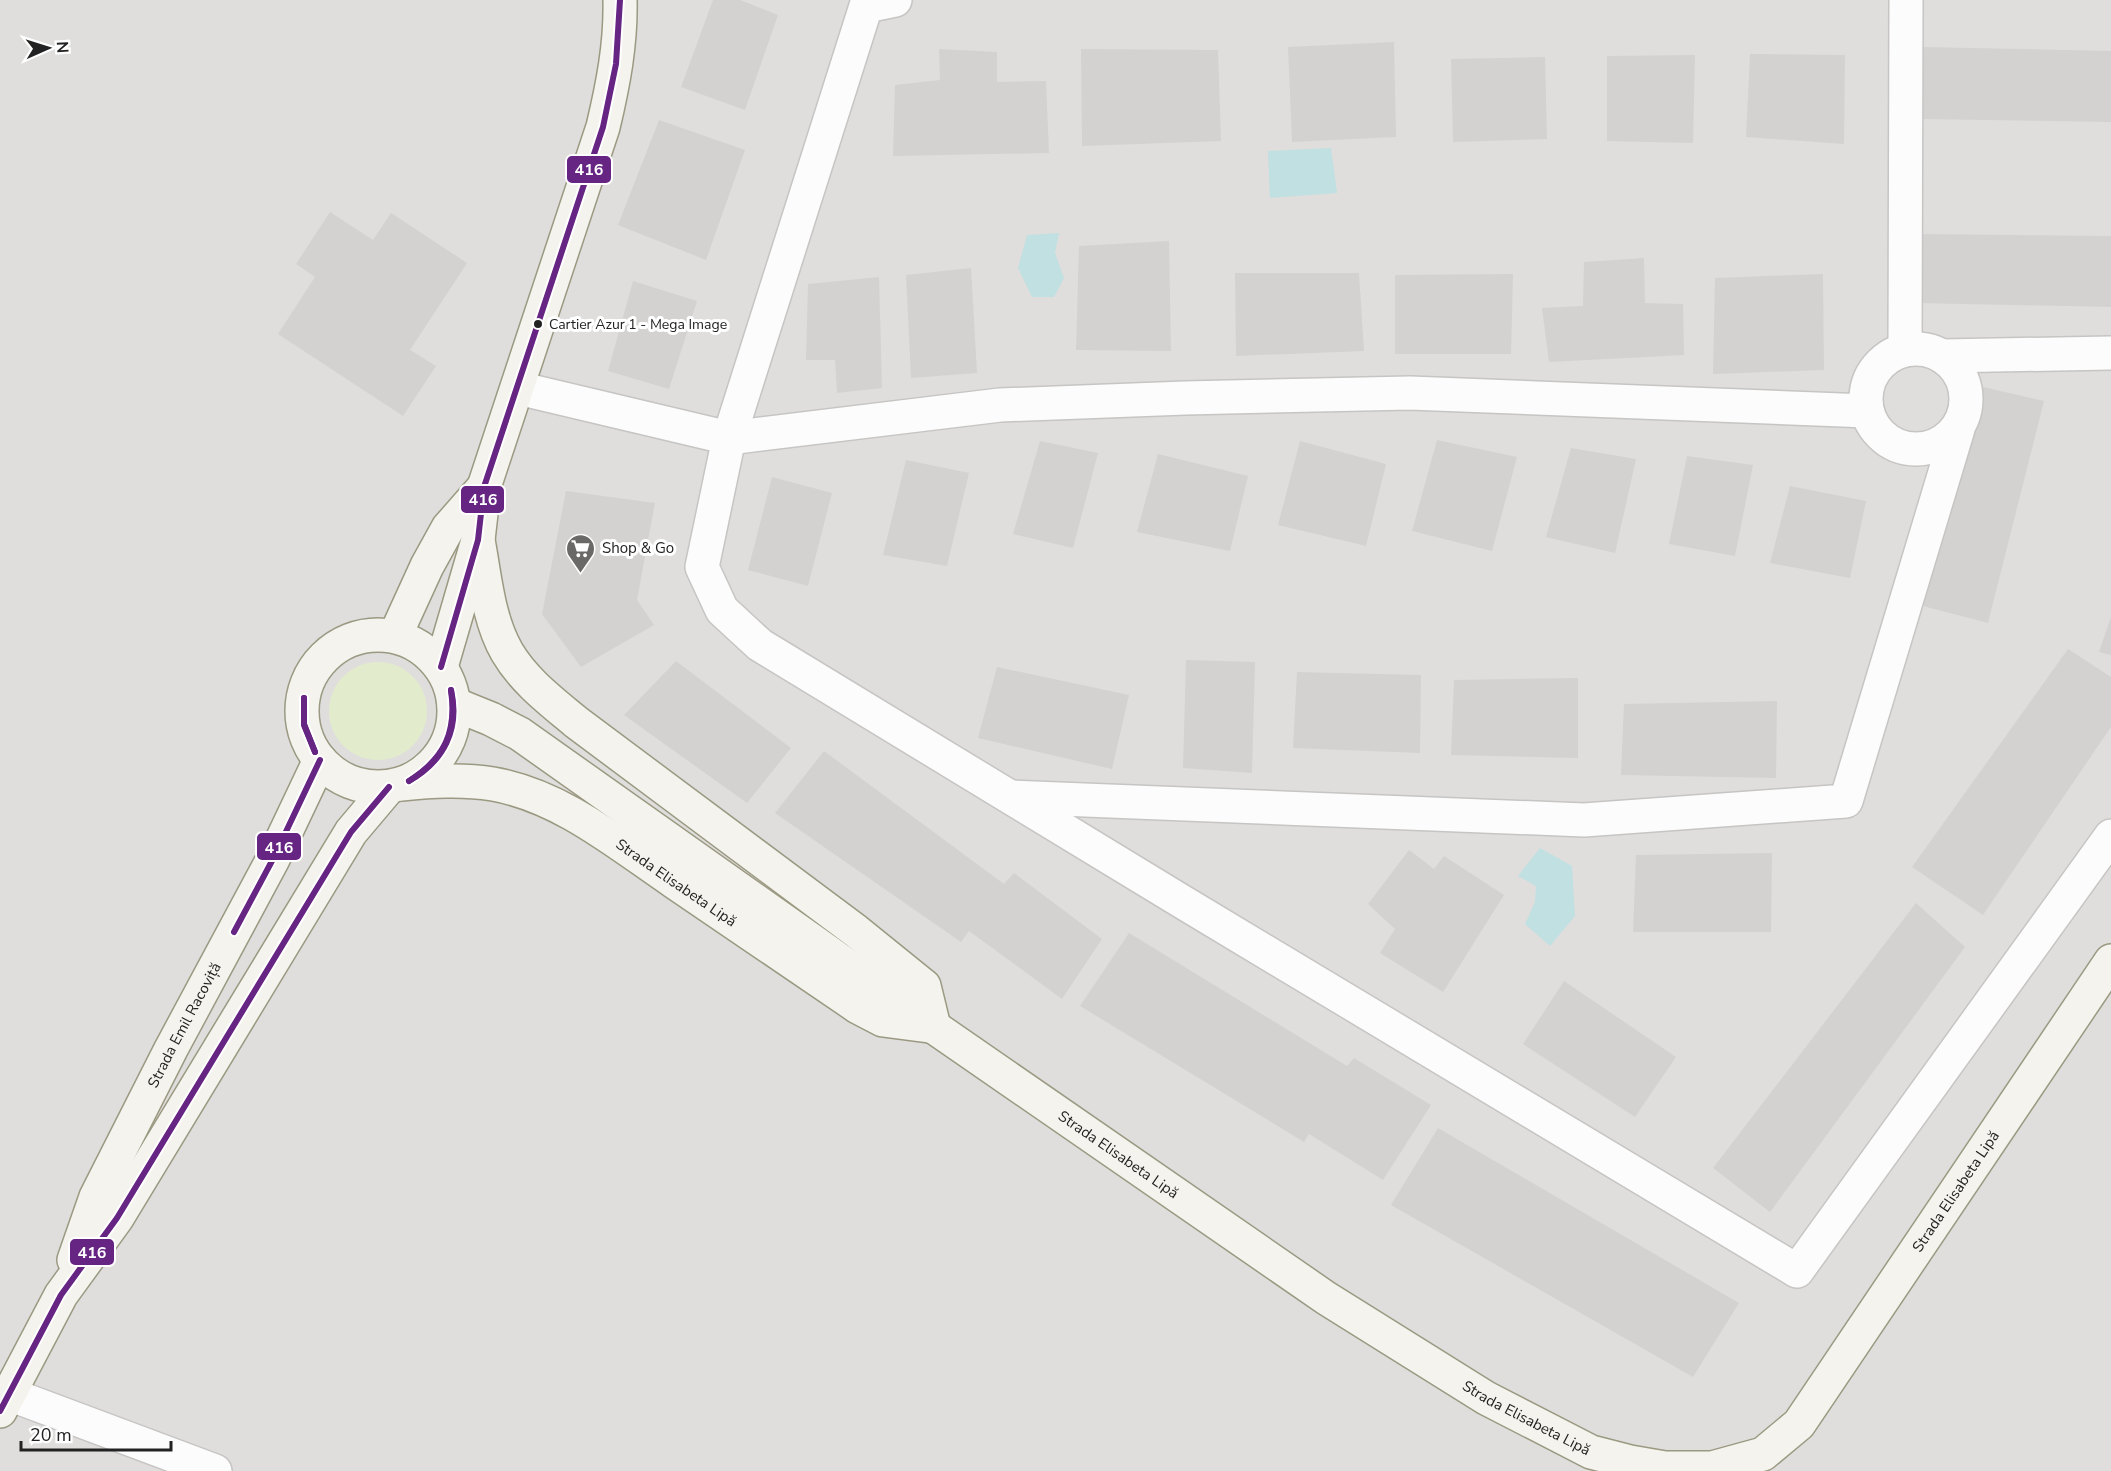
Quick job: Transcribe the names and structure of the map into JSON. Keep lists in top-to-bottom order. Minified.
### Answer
{"streets":{"street":["Strada Elisabeta Lipă","Strada Emil Racoviță"]},"crossings":[["Strada Elisabeta Lipă","Strada Emil Racoviță"]],"places":{"other":["Cartier Azur 1 - Mega Image"],"supermarket":["Shop & Go"]},"lines":["transit line 416"],"scale_bar":"20 m","north":"right"}
